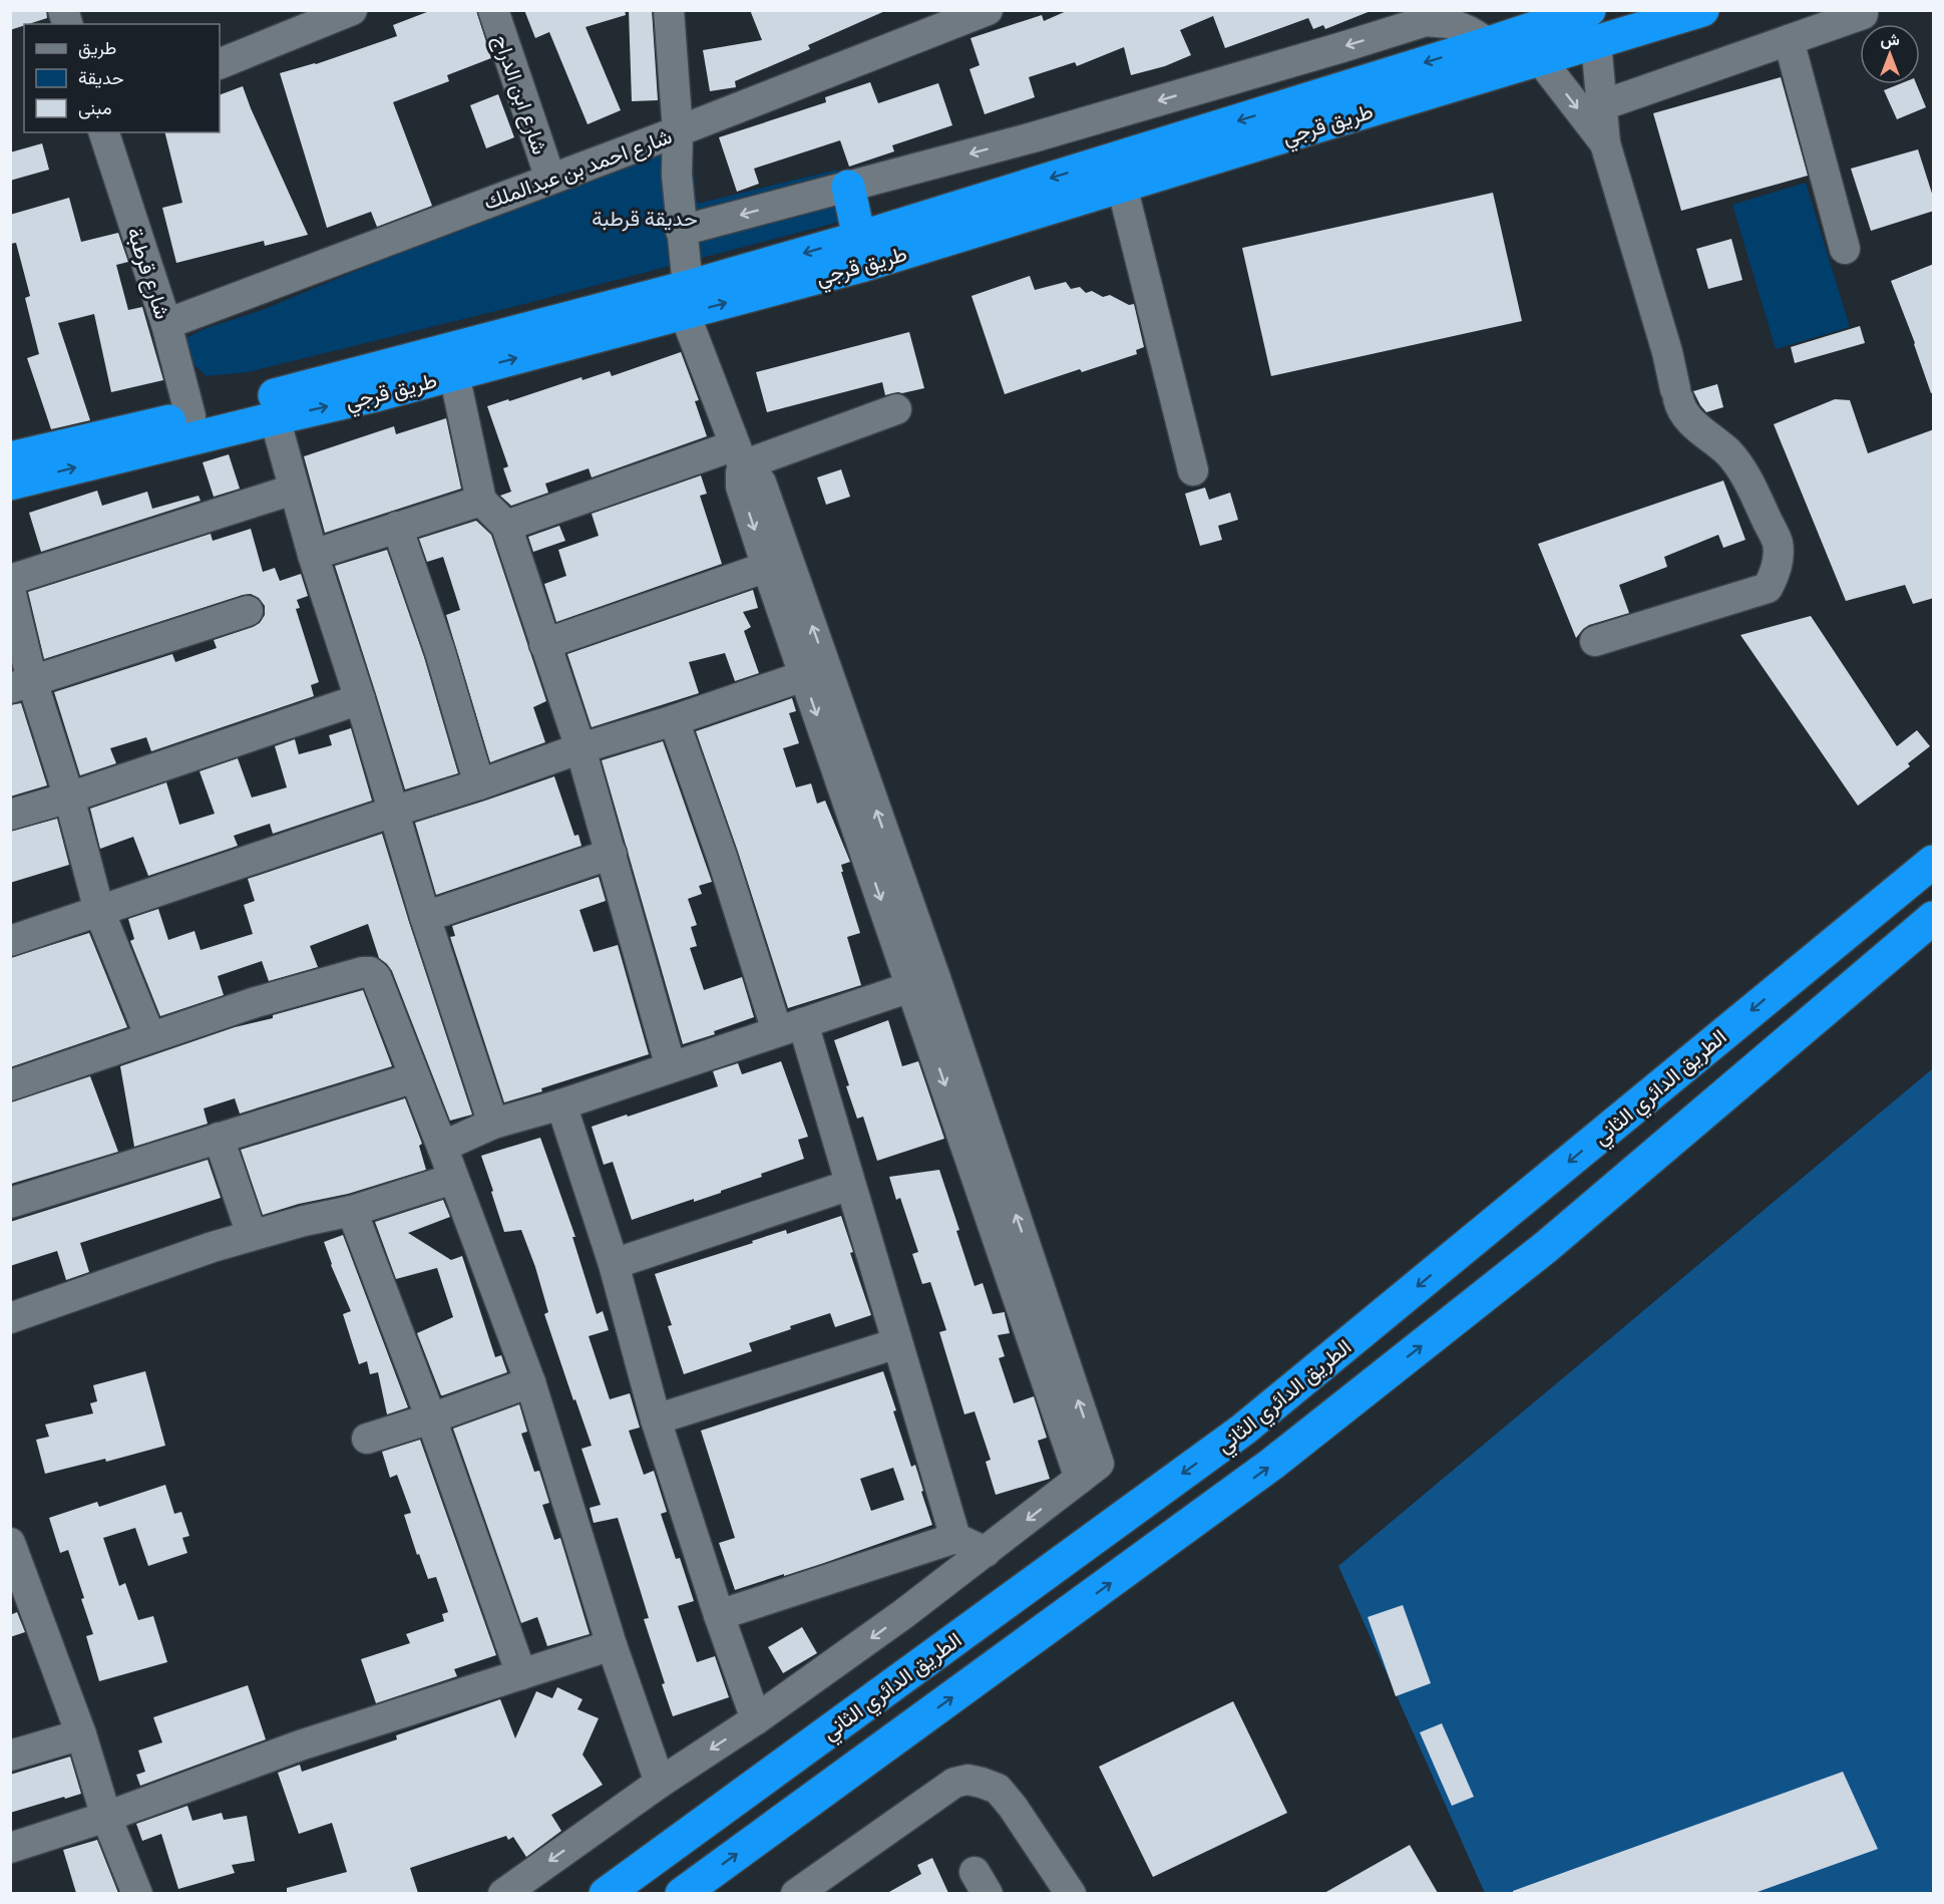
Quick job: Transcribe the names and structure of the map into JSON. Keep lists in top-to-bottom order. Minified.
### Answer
{"streets":{"highway":["طريق قرجي","الطريق الدائري الثاني"],"street":["شارع ابن الدراج","شارع احمد بن عبدالملك","شارع قرطبة"]},"crossings":[["شارع ابن الدراج","شارع احمد بن عبدالملك"],["طريق قرجي","شارع قرطبة"],["شارع احمد بن عبدالملك","شارع قرطبة"]],"parks":["حديقة قرطبة"],"legend":["طريق","حديقة","مبنى"],"north":"top"}
